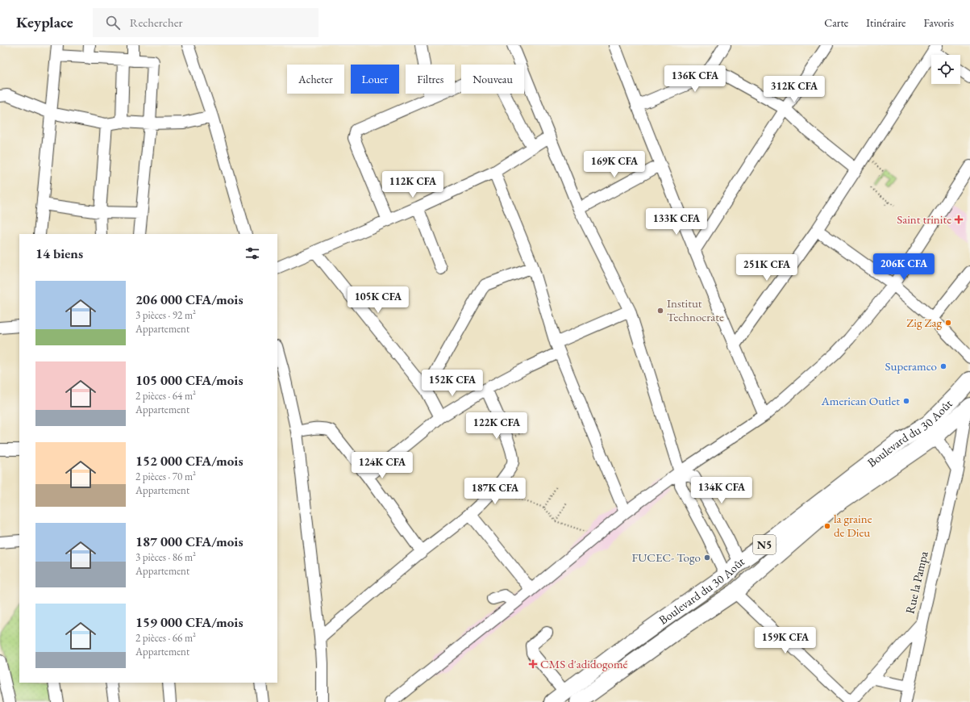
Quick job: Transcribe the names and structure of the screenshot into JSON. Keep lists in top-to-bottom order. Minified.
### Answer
{"streets":{"highway":["Boulevard du 30 Août","N5"],"street":["Rue la Pampa"]},"crossings":[["Boulevard du 30 Août","Rue la Pampa"]],"places":{"health":["Saint trinite","CMS d'adidogomé"],"other":["Institut Technocrate","Zig Zag","Superamco","American Outlet","la graine de Dieu","FUCEC- Togo"]},"page":{"header":"Keyplace","search":"Rechercher","nav":["Carte","Itinéraire","Favoris"],"chip":["Acheter","Louer","Filtres","Nouveau"],"price":["136K CFA","312K CFA","169K CFA","112K CFA","133K CFA","206K CFA","251K CFA","105K CFA","152K CFA","122K CFA","124K CFA","134K CFA","187K CFA","159K CFA"],"heading":"14 biens","list":[{"name":"206 000 CFA/mois","note":"3 pièces · 92 m² · Appartement"},{"name":"105 000 CFA/mois","note":"2 pièces · 64 m² · Appartement"},{"name":"152 000 CFA/mois","note":"2 pièces · 70 m² · Appartement"},{"name":"187 000 CFA/mois","note":"3 pièces · 86 m² · Appartement"},{"name":"159 000 CFA/mois","note":"2 pièces · 66 m² · Appartement"}]}}
